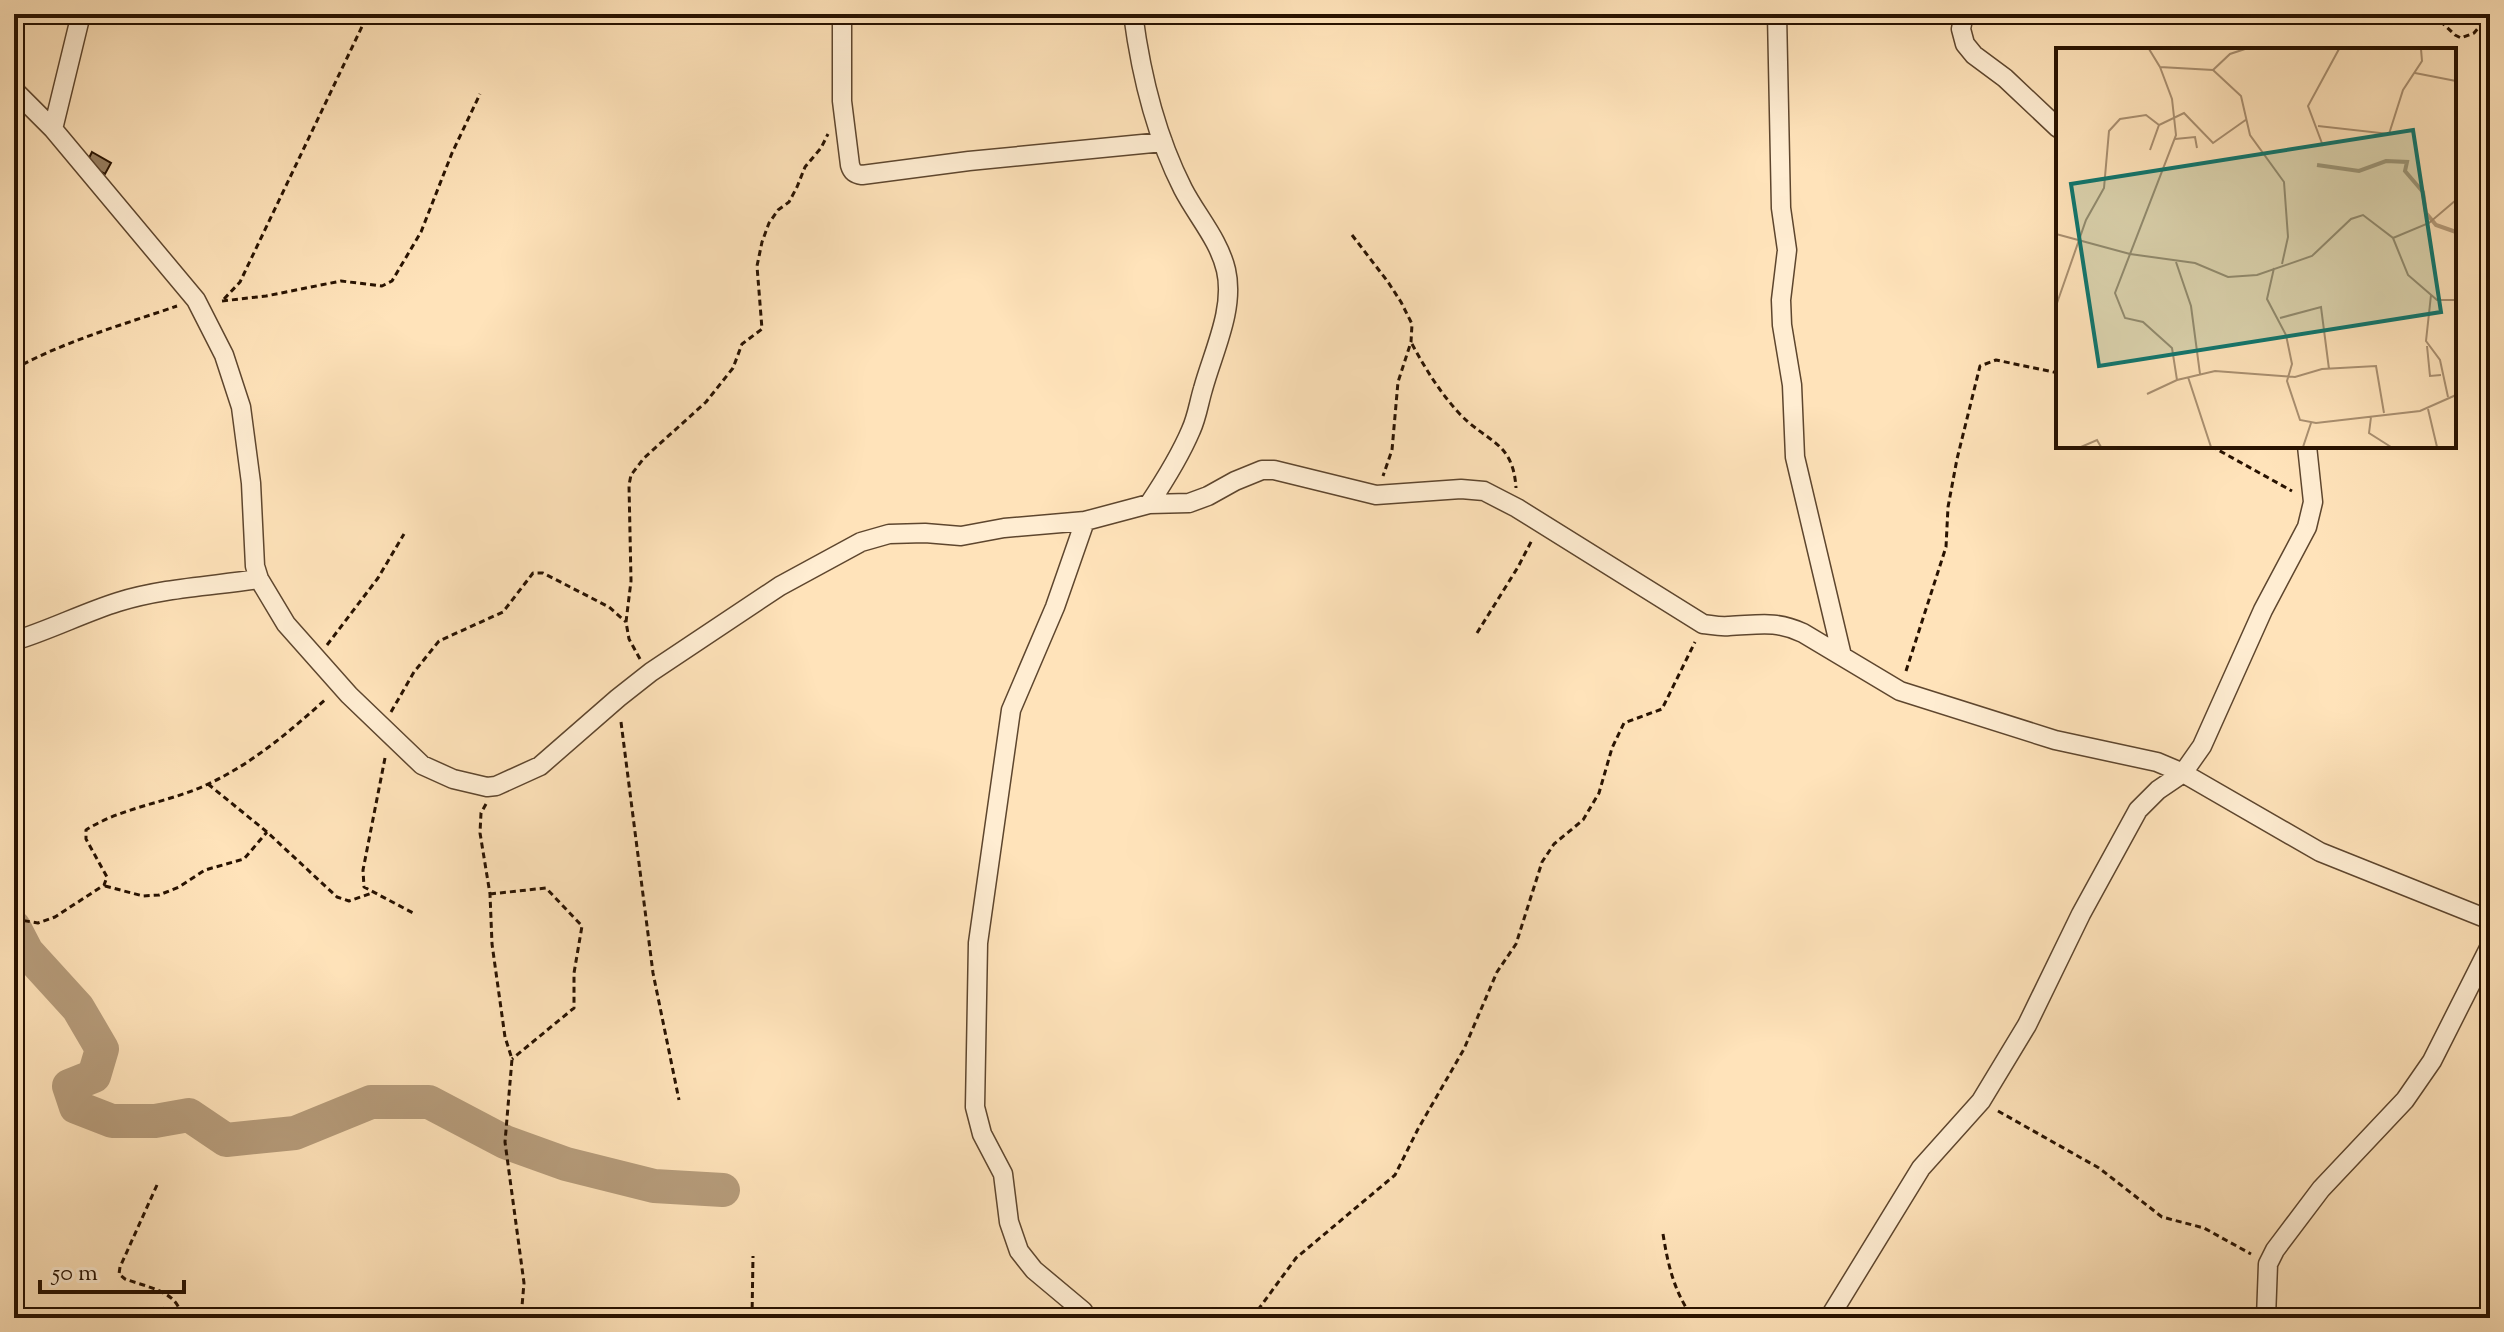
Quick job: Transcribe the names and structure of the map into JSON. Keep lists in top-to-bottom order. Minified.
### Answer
{"scale_bar":"50 m"}
